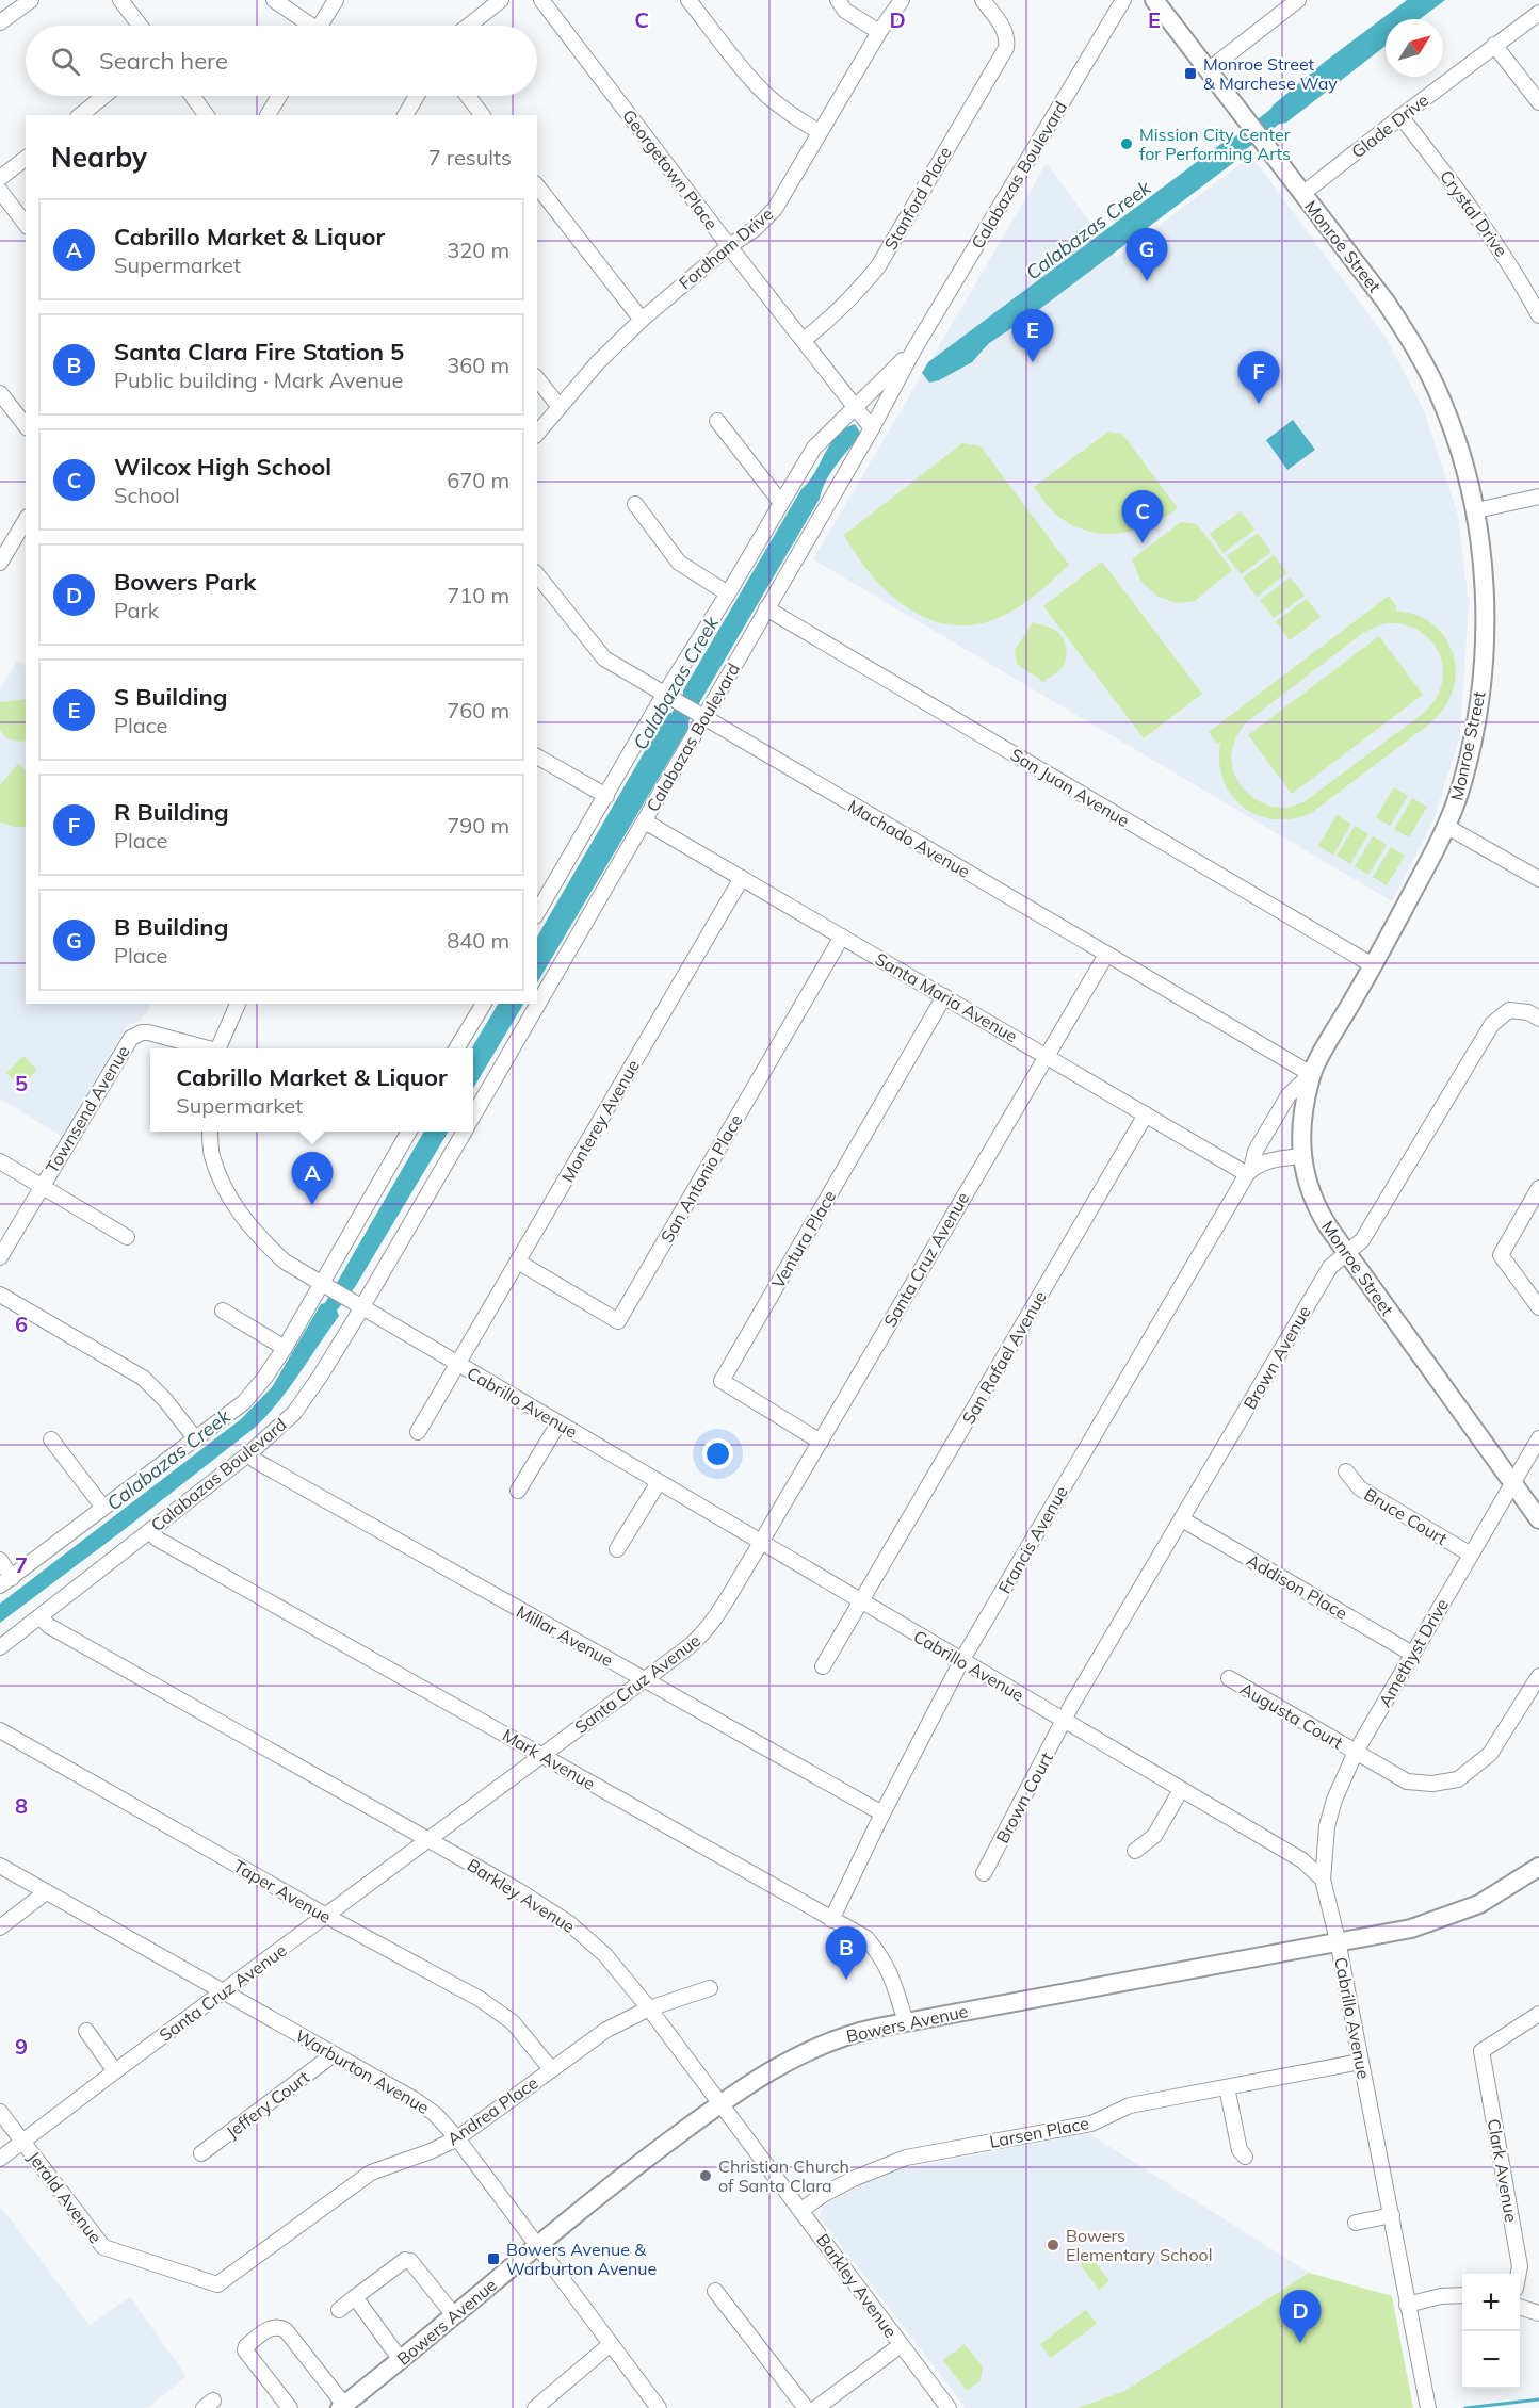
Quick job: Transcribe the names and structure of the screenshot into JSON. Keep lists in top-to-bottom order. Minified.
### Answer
{"streets":{"main road":["Monroe Street","Bowers Avenue"],"street":["Glade Drive","Georgetown Place","Calabazas Boulevard","Stanford Place","Crystal Drive","Fordham Drive","San Juan Avenue","Machado Avenue","Santa Maria Avenue","Townsend Avenue","Monterey Avenue","San Antonio Place","Ventura Place","Santa Cruz Avenue","San Rafael Avenue","Brown Avenue","Cabrillo Avenue","Bruce Court","Francis Avenue","Addison Place","Millar Avenue","Amethyst Drive","Augusta Court","Mark Avenue","Brown Court","Taper Avenue","Barkley Avenue","Warburton Avenue","Jeffery Court","Andrea Place","Larsen Place","Clark Avenue","Jerald Avenue"]},"crossings":[["Glade Drive","Crystal Drive"],["Glade Drive","Monroe Street"],["Georgetown Place","Calabazas Boulevard"],["Georgetown Place","Stanford Place"],["Georgetown Place","Fordham Drive"],["Calabazas Boulevard","San Juan Avenue"],["Calabazas Boulevard","Machado Avenue"],["Calabazas Boulevard","Santa Maria Avenue"],["Calabazas Boulevard","Cabrillo Avenue"],["Calabazas Boulevard","Millar Avenue"],["Calabazas Boulevard","Mark Avenue"],["Calabazas Boulevard","Barkley Avenue"],["Monroe Street","San Juan Avenue"],["Monroe Street","Machado Avenue"],["Monroe Street","Brown Avenue"],["Monroe Street","Francis Avenue"],["Monroe Street","Amethyst Drive"],["Machado Avenue","Santa Cruz Avenue"],["Machado Avenue","Francis Avenue"],["Santa Maria Avenue","Monterey Avenue"],["Santa Maria Avenue","San Antonio Place"],["Santa Maria Avenue","Ventura Place"],["Santa Maria Avenue","Santa Cruz Avenue"],["Santa Maria Avenue","San Rafael Avenue"],["Santa Maria Avenue","Francis Avenue"],["Monterey Avenue","San Antonio Place"],["Monterey Avenue","Cabrillo Avenue"],["Ventura Place","Santa Cruz Avenue"],["Santa Cruz Avenue","Cabrillo Avenue"],["Santa Cruz Avenue","Millar Avenue"],["Santa Cruz Avenue","Mark Avenue"],["Santa Cruz Avenue","Taper Avenue"],["Santa Cruz Avenue","Barkley Avenue"],["Santa Cruz Avenue","Warburton Avenue"],["Santa Cruz Avenue","Jerald Avenue"],["San Rafael Avenue","Cabrillo Avenue"],["Brown Avenue","Cabrillo Avenue"],["Brown Avenue","Addison Place"],["Brown Avenue","Brown Court"],["Cabrillo Avenue","Francis Avenue"],["Cabrillo Avenue","Amethyst Drive"],["Cabrillo Avenue","Brown Court"],["Cabrillo Avenue","Bowers Avenue"],["Cabrillo Avenue","Larsen Place"],["Bruce Court","Amethyst Drive"],["Francis Avenue","Millar Avenue"],["Francis Avenue","Mark Avenue"],["Addison Place","Amethyst Drive"],["Amethyst Drive","Augusta Court"],["Mark Avenue","Bowers Avenue"],["Taper Avenue","Andrea Place"],["Barkley Avenue","Bowers Avenue"],["Barkley Avenue","Andrea Place"],["Barkley Avenue","Larsen Place"],["Bowers Avenue","Warburton Avenue"],["Warburton Avenue","Jeffery Court"],["Warburton Avenue","Andrea Place"],["Andrea Place","Jerald Avenue"]],"water":["Calabazas Creek"],"places":{"transit":["Monroe Street & Marchese Way","Bowers Avenue & Warburton Avenue"],"other":["Mission City Center for Performing Arts","Christian Church of Santa Clara","Bowers Elementary School"]},"north":"top right","page":{"search":"Search here","heading":["Nearby","7 results"],"list":[{"mark":"A","name":"Cabrillo Market & Liquor","note":"Supermarket","value":"320 m"},{"mark":"B","name":"Santa Clara Fire Station 5","note":"Public building · Mark Avenue","value":"360 m"},{"mark":"C","name":"Wilcox High School","note":"School","value":"670 m"},{"mark":"D","name":"Bowers Park","note":"Park","value":"710 m"},{"mark":"E","name":"S Building","note":"Place","value":"760 m"},{"mark":"F","name":"R Building","note":"Place","value":"790 m"},{"mark":"G","name":"B Building","note":"Place","value":"840 m"}],"pins":["G","E","F","C","A","B","D"],"popup":["Cabrillo Market & Liquor","Supermarket"],"map_buttons":["+","−"]},"grid":{"columns":["C","D","E"],"rows":["5","6","7","8","9"]}}
